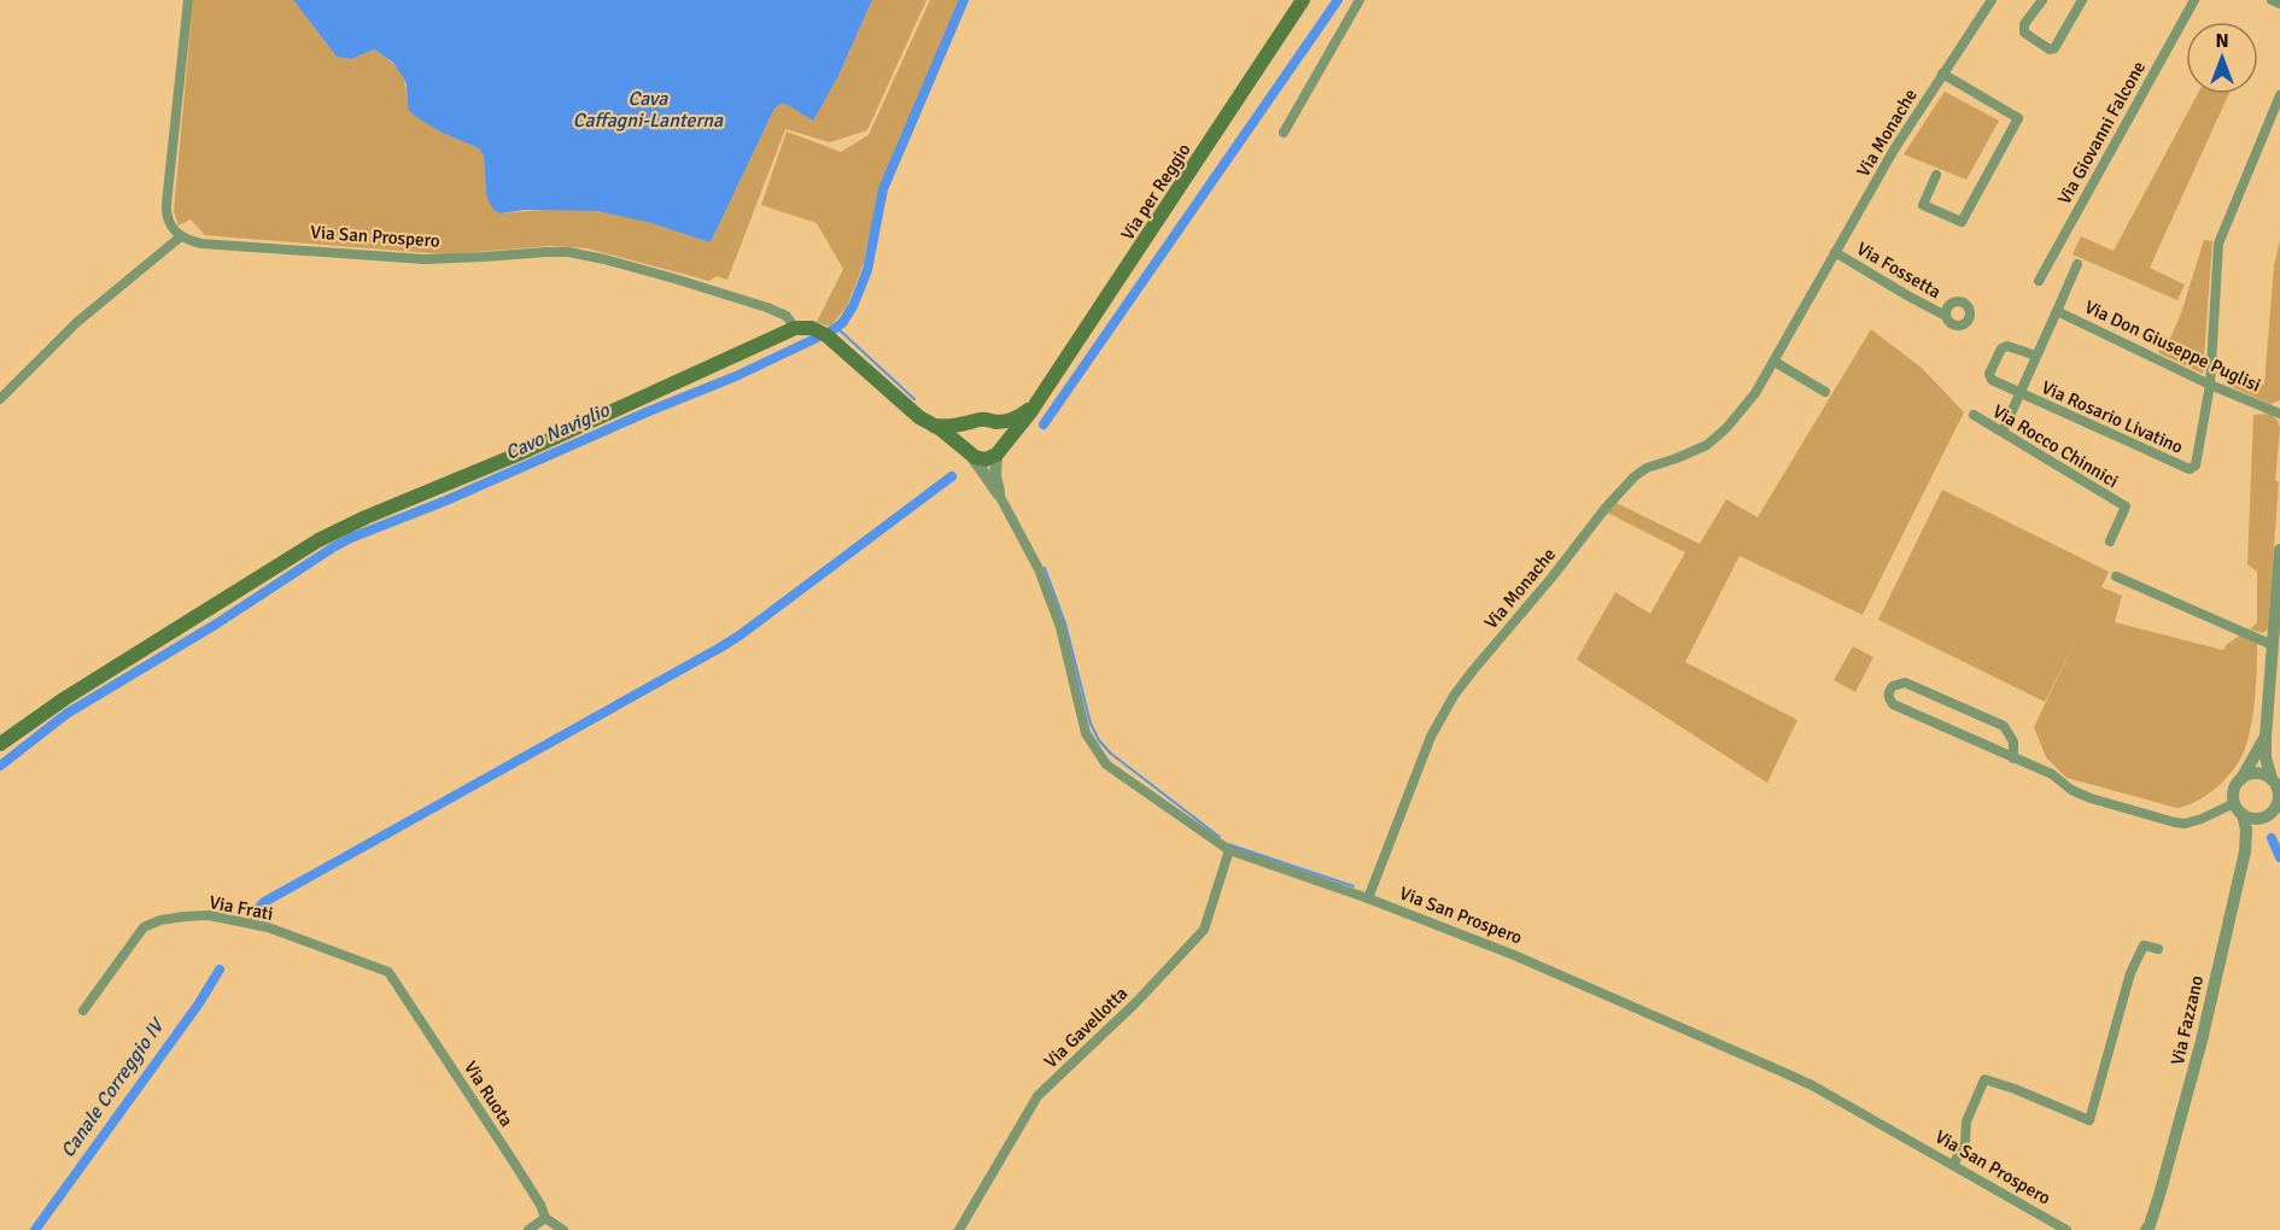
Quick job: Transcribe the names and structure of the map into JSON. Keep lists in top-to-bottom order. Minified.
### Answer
{"streets":{"main road":["Via per Reggio"],"street":["Via Monache","Via Giovanni Falcone","Via San Prospero","Via Fossetta","Via Don Giuseppe Puglisi","Via Rosario Livatino","Via Rocco Chinnici","Via Frati","Via Fazzano","Via Gavellotta","Via Ruota"]},"crossings":[["Via Monache","Via San Prospero"],["Via Monache","Via Fossetta"],["Via per Reggio","Via San Prospero"],["Via San Prospero","Via Gavellotta"],["Via Don Giuseppe Puglisi","Via Rosario Livatino"],["Via Don Giuseppe Puglisi","Via Rocco Chinnici"],["Via Frati","Via Ruota"]],"water":["Cava Caffagni-Lanterna","Cavo Naviglio","Canale Correggio IV"],"north":"top"}
